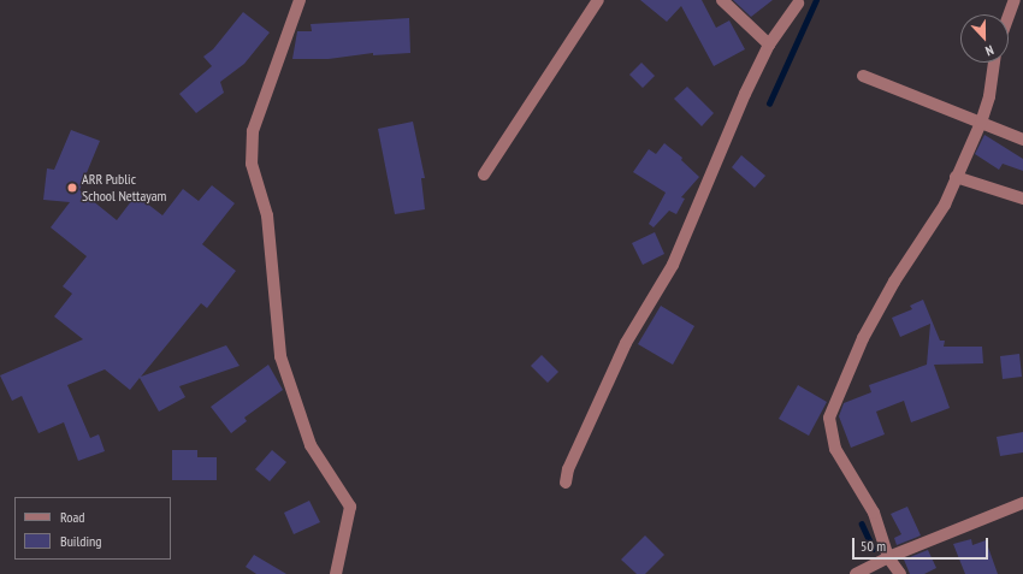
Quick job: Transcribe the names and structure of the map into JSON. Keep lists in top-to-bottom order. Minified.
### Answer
{"places":["ARR Public School Nettayam"],"legend":["Road","Building"],"scale_bar":"50 m","north":"bottom"}
